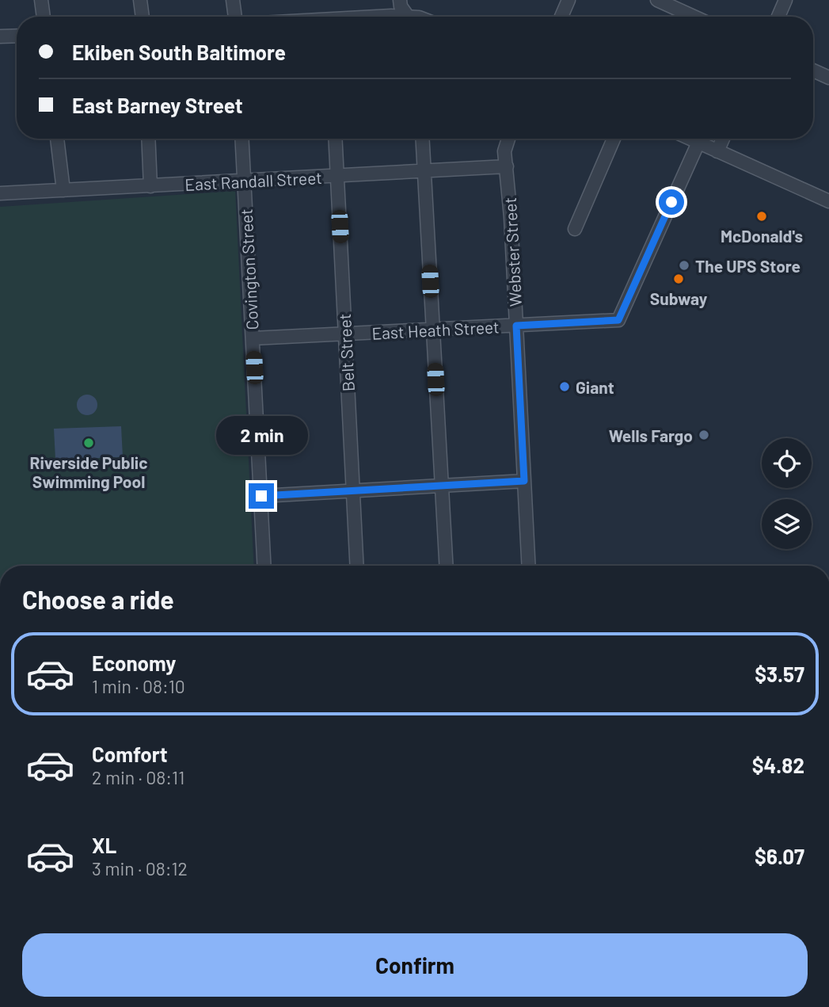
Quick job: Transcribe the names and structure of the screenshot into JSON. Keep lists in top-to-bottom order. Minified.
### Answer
{"streets":{"street":["East Randall Street","Webster Street","Covington Street","East Heath Street","Belt Street"]},"crossings":[["East Randall Street","Webster Street"],["East Randall Street","Covington Street"],["East Randall Street","Belt Street"],["Webster Street","East Heath Street"],["Covington Street","East Heath Street"],["East Heath Street","Belt Street"]],"places":["McDonald's","The UPS Store","Subway","Giant","Wells Fargo","Riverside Public Swimming Pool"],"page":{"banner":["Ekiben South Baltimore","East Barney Street"],"bubble":"2 min","heading":"Choose a ride","list":[{"name":"Economy","note":"1 min · 08:10","value":"$3.57"},{"name":"Comfort","note":"2 min · 08:11","value":"$4.82"},{"name":"XL","note":"3 min · 08:12","value":"$6.07"}],"buttons":"Confirm"}}
